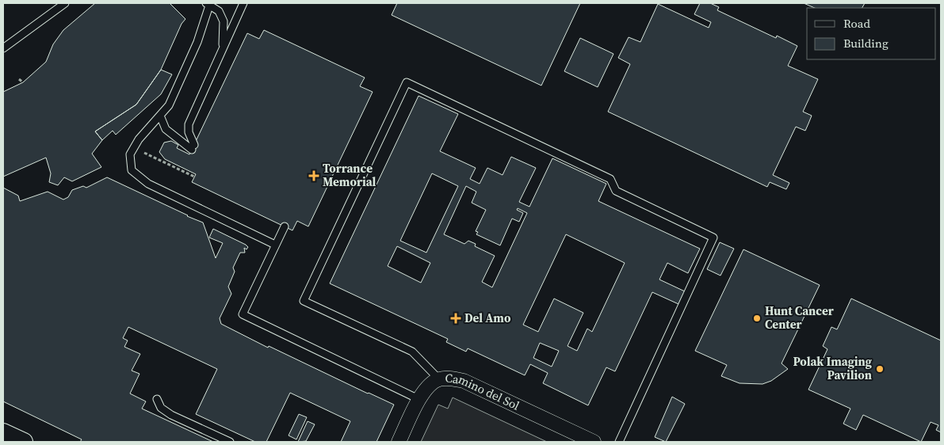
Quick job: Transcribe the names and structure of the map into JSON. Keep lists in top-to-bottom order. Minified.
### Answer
{"streets":{"street":["Camino del Sol"]},"places":{"health":["Torrance Memorial","Del Amo"],"other":["Hunt Cancer Center","Polak Imaging Pavilion"]},"legend":["Road","Building"]}
